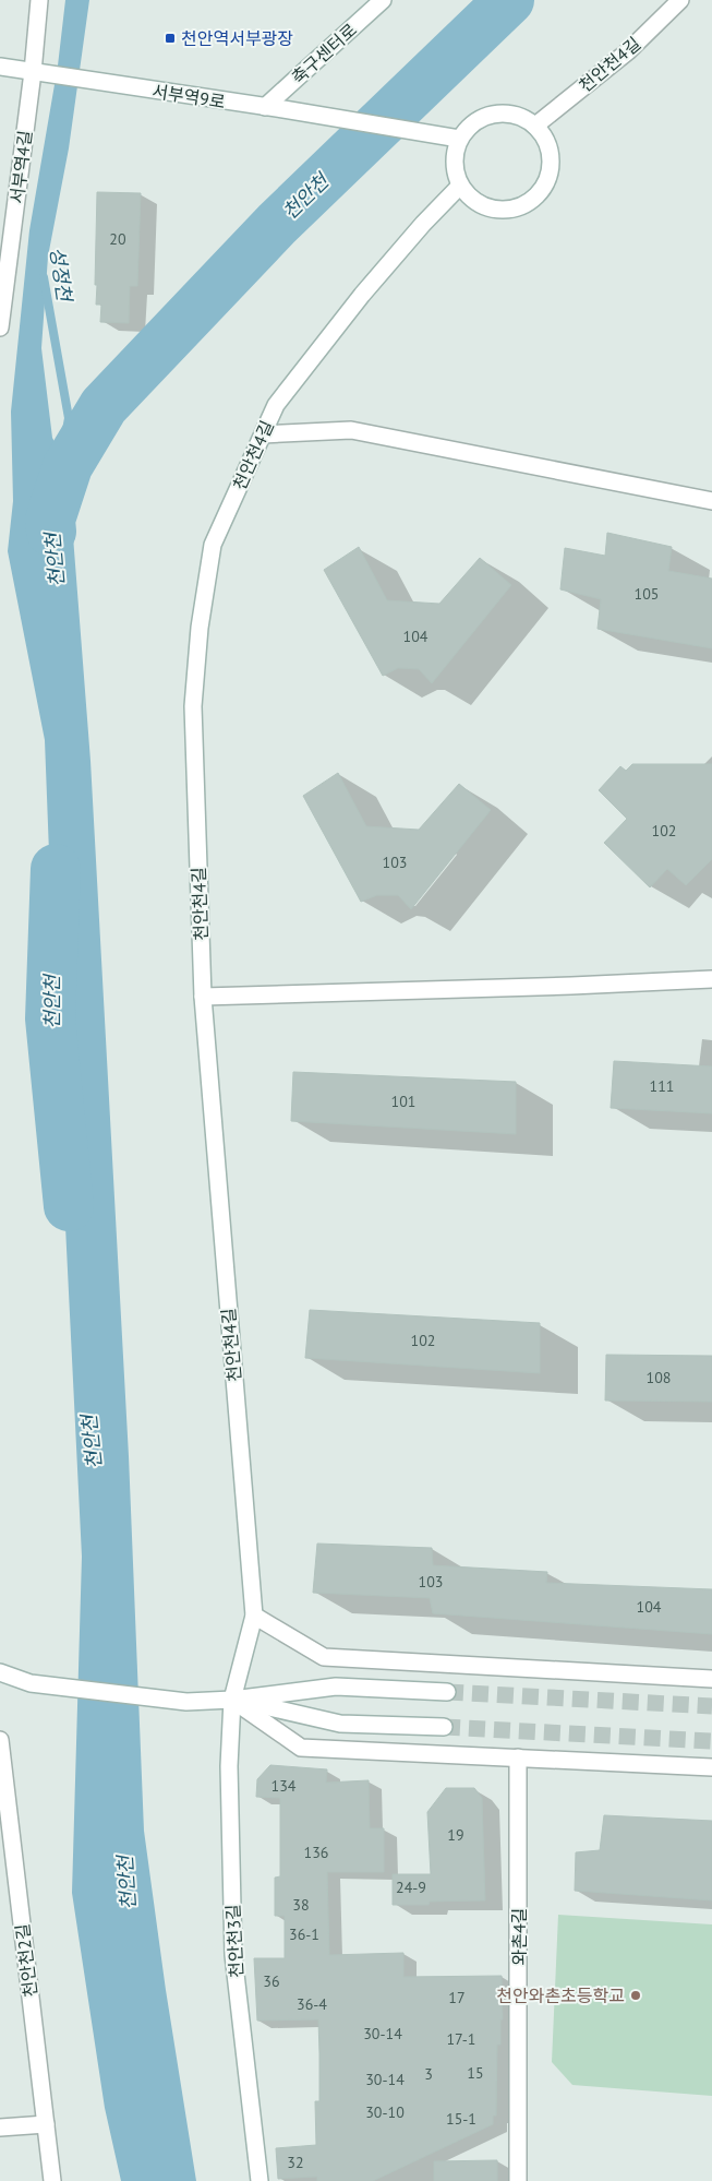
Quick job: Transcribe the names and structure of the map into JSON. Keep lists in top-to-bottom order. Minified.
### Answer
{"streets":{"street":["축구센터로","천안천4길","서부역9로","서부역4길","와촌4길","천안천3길","천안천2길"]},"crossings":[["축구센터로","서부역9로"],["천안천4길","서부역9로"],["천안천4길","천안천3길"],["서부역9로","서부역4길"]],"water":["천안천","성정천"],"places":{"transit":["천안역서부광장"],"other":["천안와촌초등학교"]},"house_numbers":["20","105","104","102","103","111","101","102","108","103","104","134","19","136","24-9","38","36-1","36","17","36-4","30-14","17-1","15","3","30-14","30-10","15-1","32"]}
